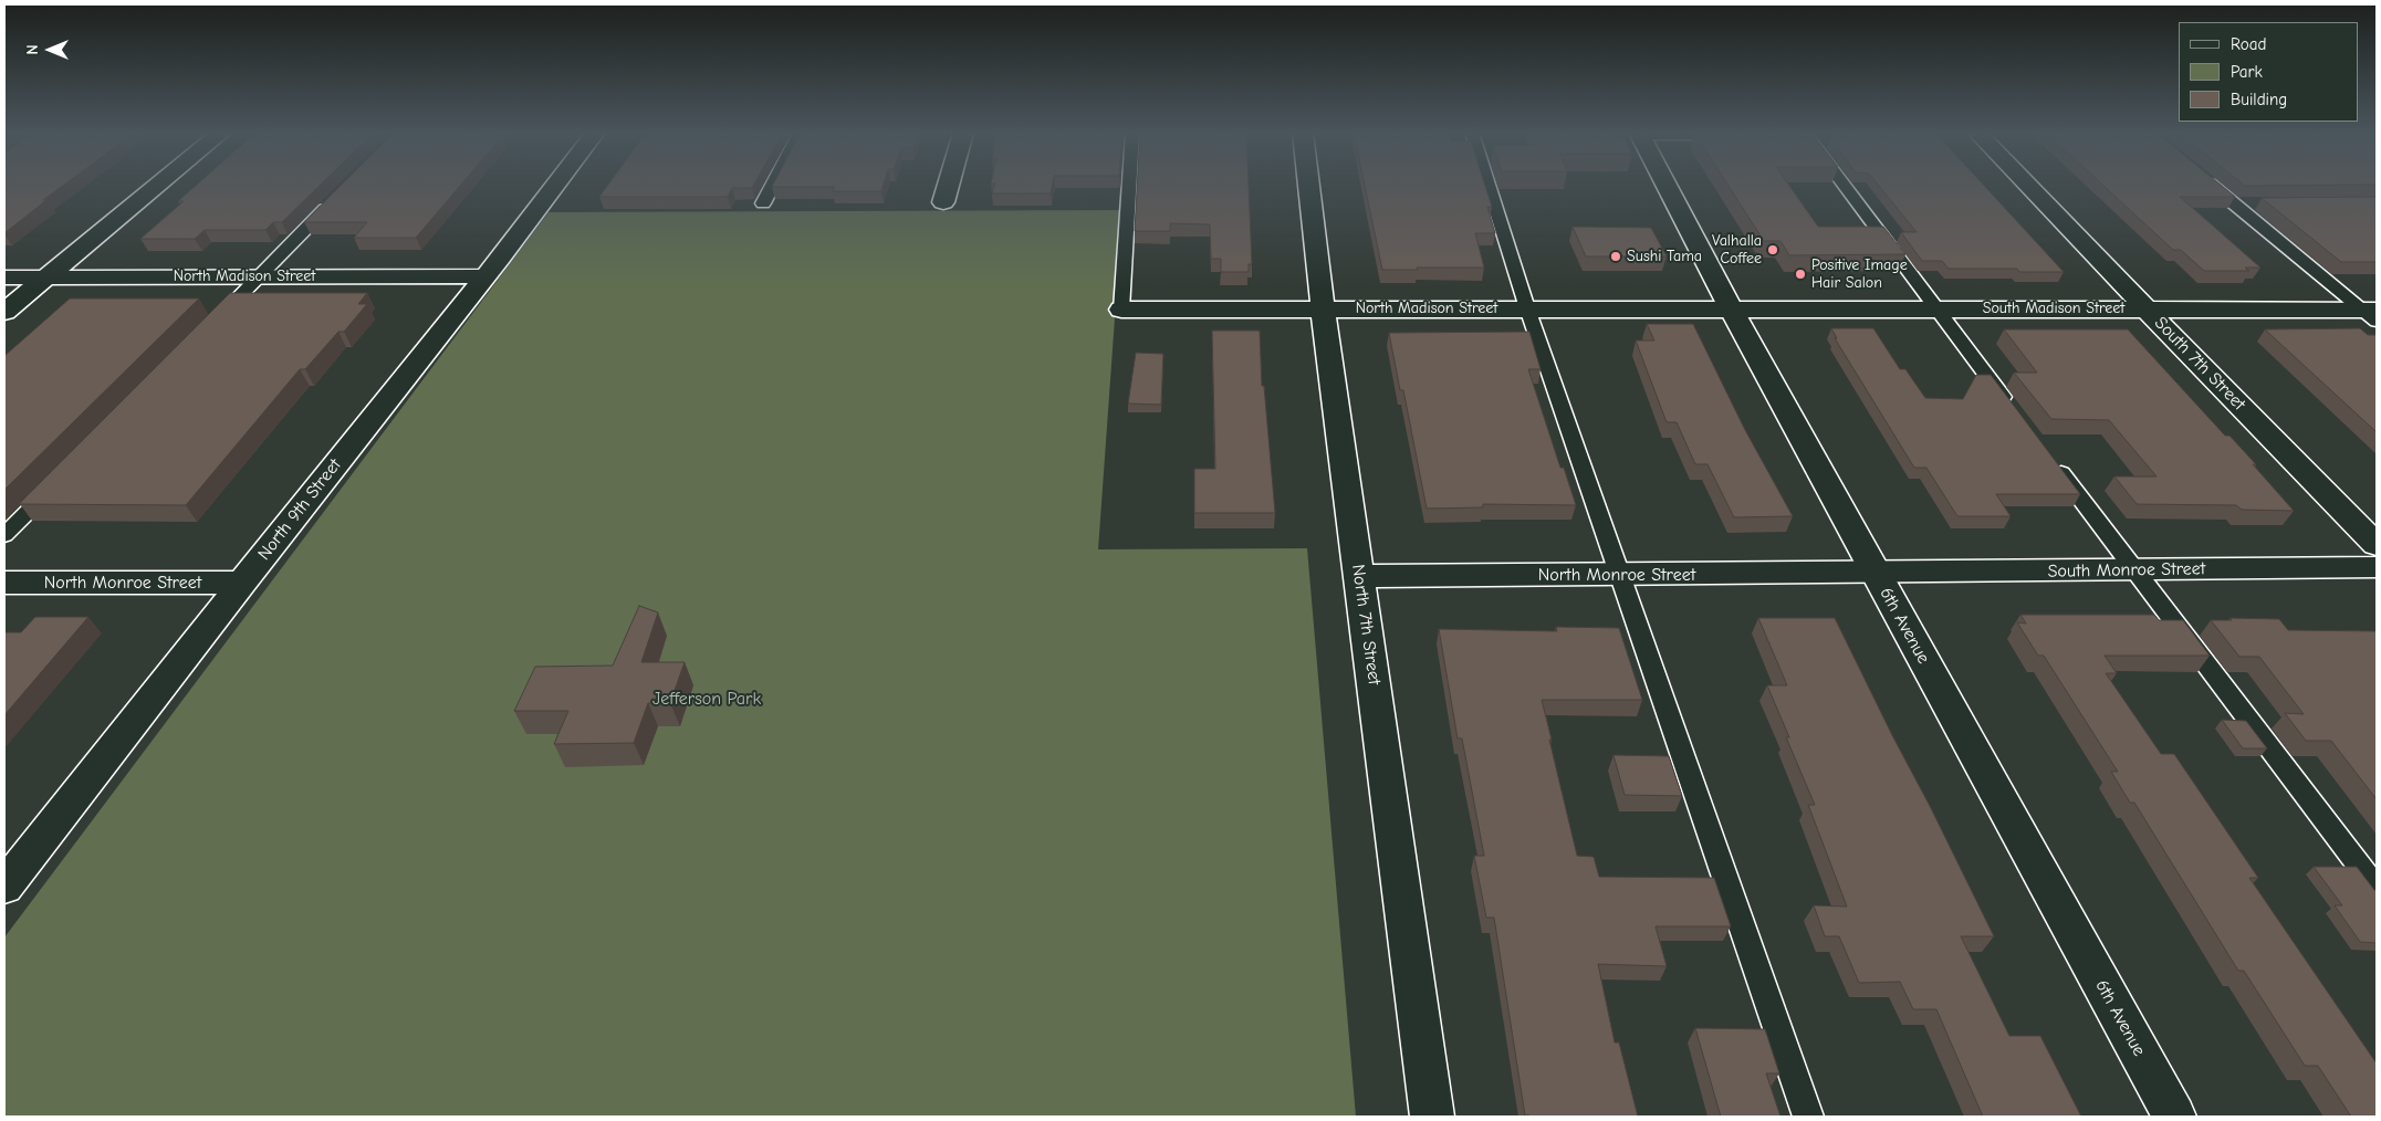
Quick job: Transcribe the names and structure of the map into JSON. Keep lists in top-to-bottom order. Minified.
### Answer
{"streets":{"street":["North Madison Street","South Madison Street","South 7th Street","North 9th Street","South Monroe Street","North Monroe Street","North 7th Street","6th Avenue"]},"crossings":[["North Madison Street","South Madison Street"],["North Madison Street","North 9th Street"],["North Madison Street","North 7th Street"],["North Madison Street","6th Avenue"],["South Madison Street","South 7th Street"],["South Madison Street","6th Avenue"],["North 9th Street","North Monroe Street"],["South Monroe Street","North Monroe Street"],["South Monroe Street","6th Avenue"],["North Monroe Street","North 7th Street"],["North Monroe Street","6th Avenue"]],"parks":["Jefferson Park"],"places":["Valhalla Coffee","Sushi Tama","Positive Image Hair Salon"],"legend":["Road","Park","Building"],"north":"left"}
